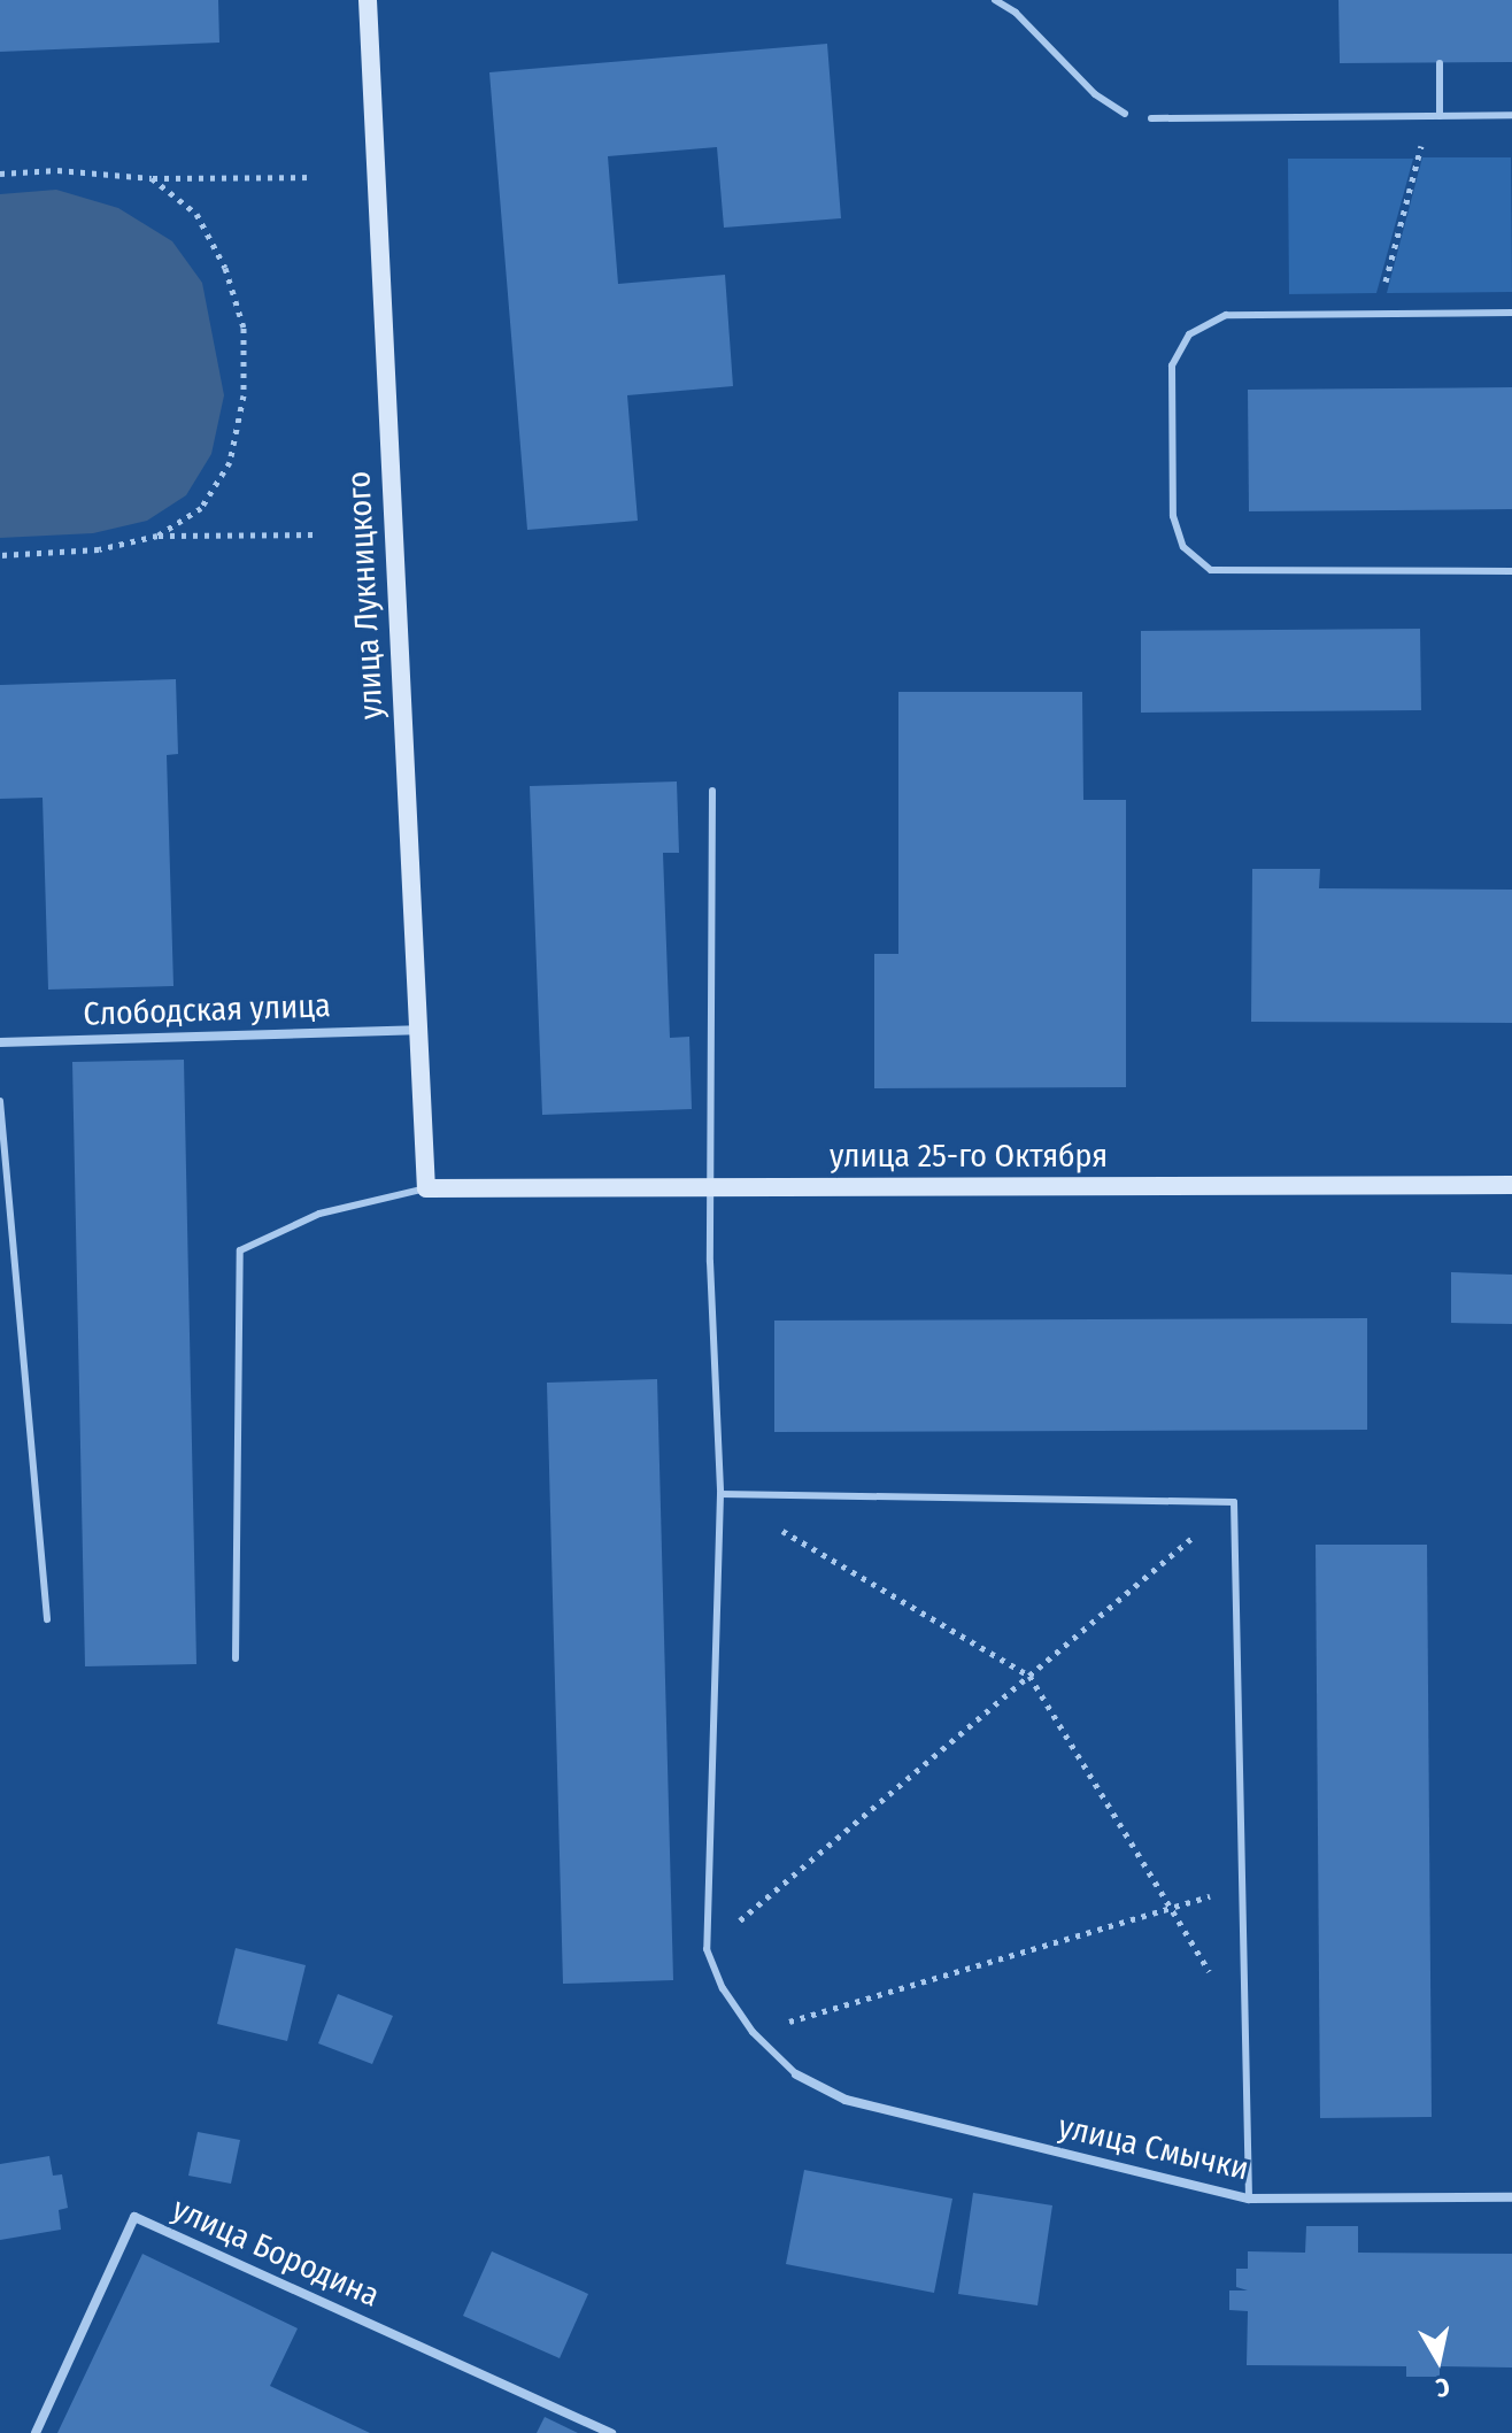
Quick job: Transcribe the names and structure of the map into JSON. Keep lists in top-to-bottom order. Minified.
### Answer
{"streets":{"street":["улица Лукницкого","Слободская улица","улица 25-го Октября","улица Смычки","улица Бородина"]},"crossings":[["улица Лукницкого","Слободская улица"],["улица Лукницкого","улица 25-го Октября"]],"north":"bottom"}
